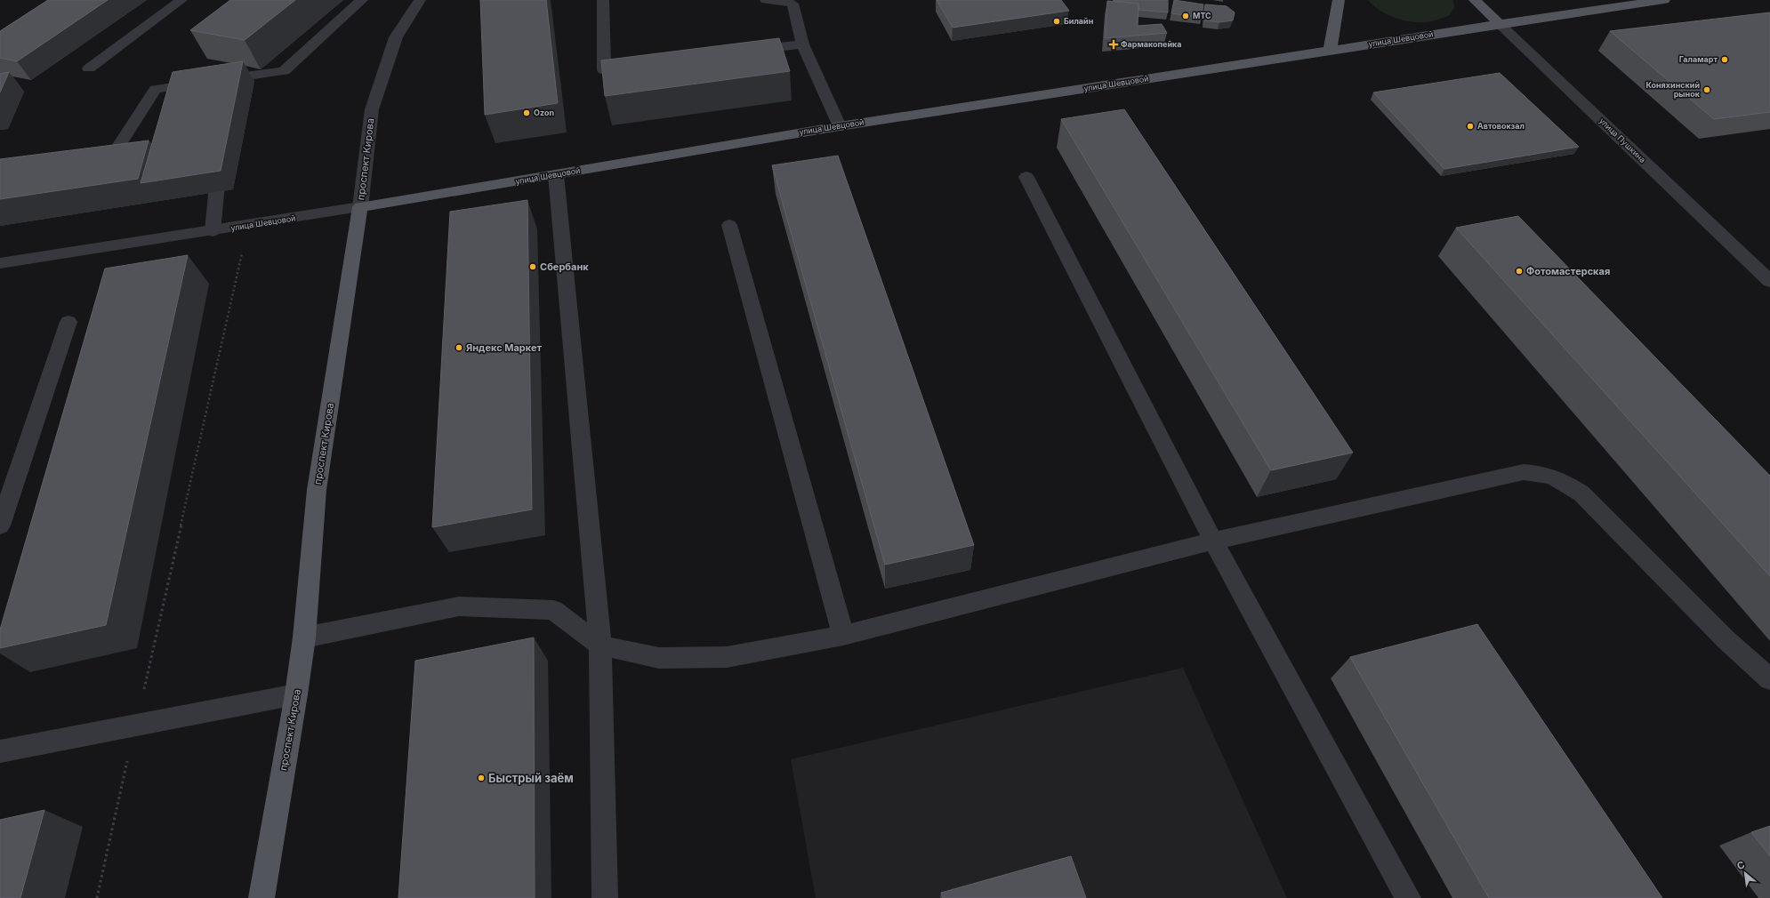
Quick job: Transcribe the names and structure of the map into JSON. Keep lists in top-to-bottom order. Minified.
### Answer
{"streets":{"main road":["улица Шевцовой","улица Пушкина","проспект Кирова"]},"crossings":[["улица Шевцовой","улица Пушкина"],["улица Шевцовой","проспект Кирова"]],"places":{"other":["МТС","Билайн","Галамарт","Коняхинский рынок","Ozon","Автовокзал","Сбербанк","Фотомастерская","Яндекс Маркет","Быстрый заём"],"health":["Фармакопейка"]},"north":"top left"}
